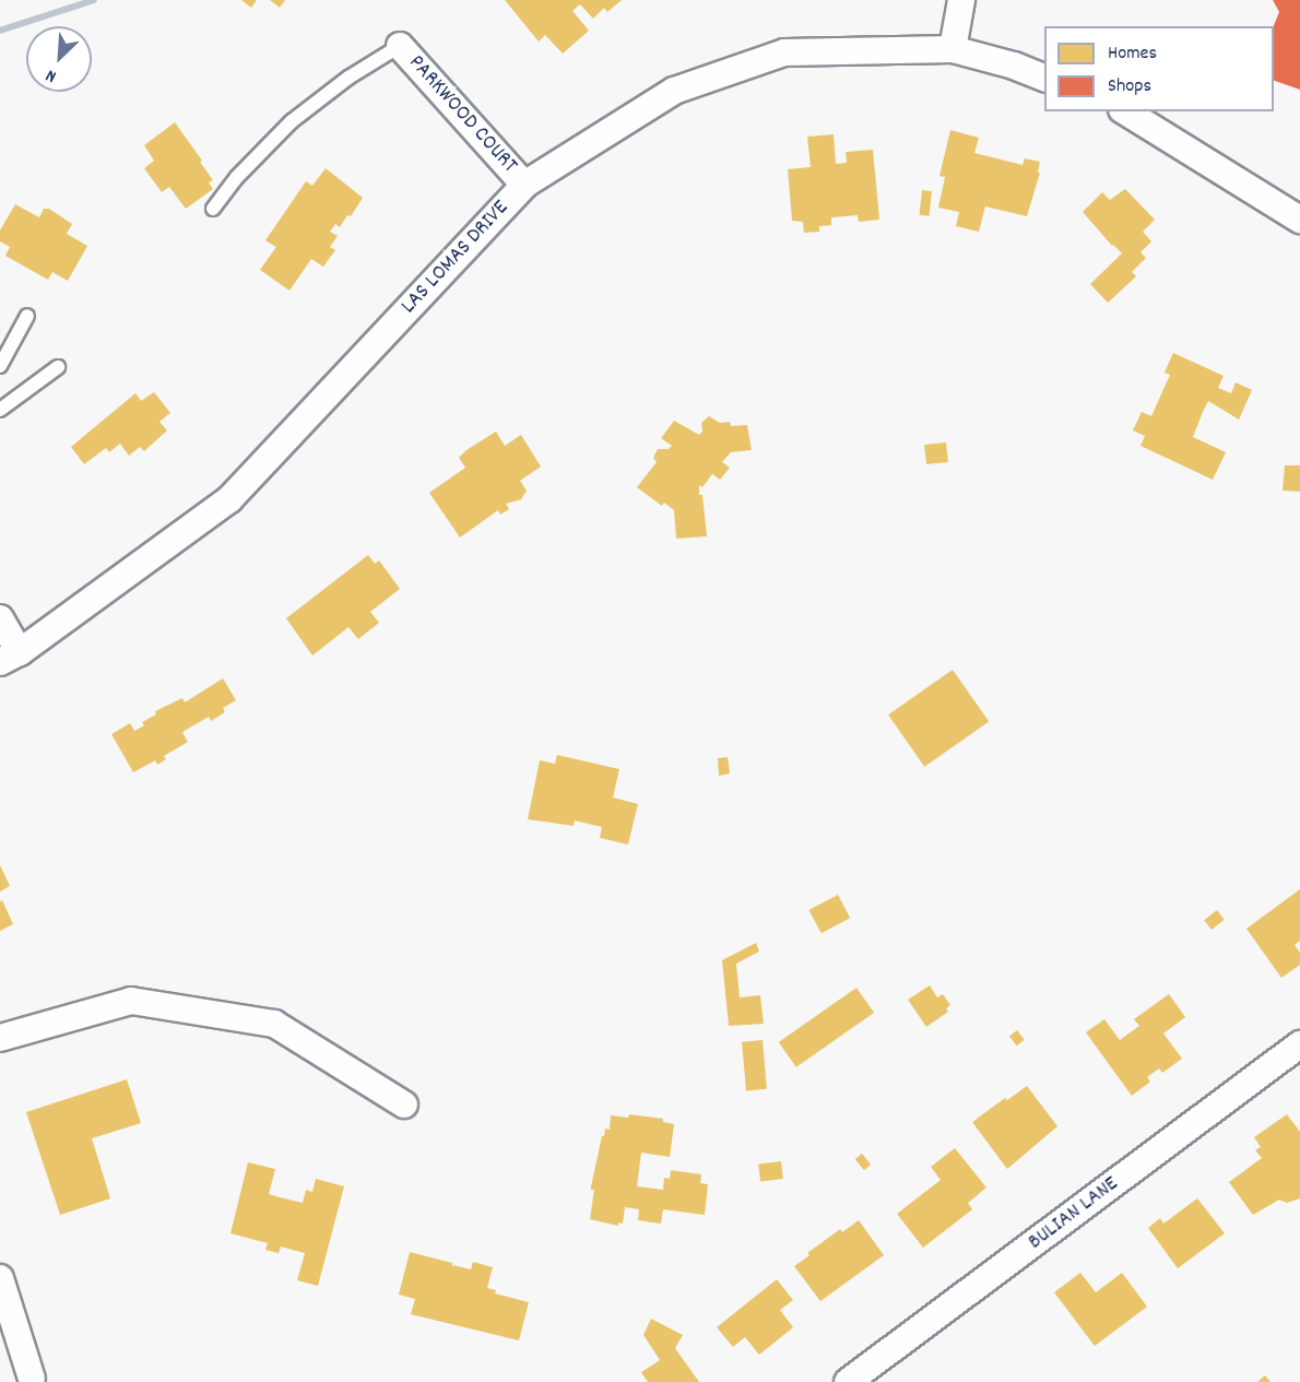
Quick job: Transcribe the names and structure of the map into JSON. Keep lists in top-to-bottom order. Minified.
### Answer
{"streets":{"street":["PARKWOOD COURT","LAS LOMAS DRIVE","BULIAN LANE"]},"crossings":[["PARKWOOD COURT","LAS LOMAS DRIVE"]],"legend":["Homes","Shops"],"north":"bottom left"}
